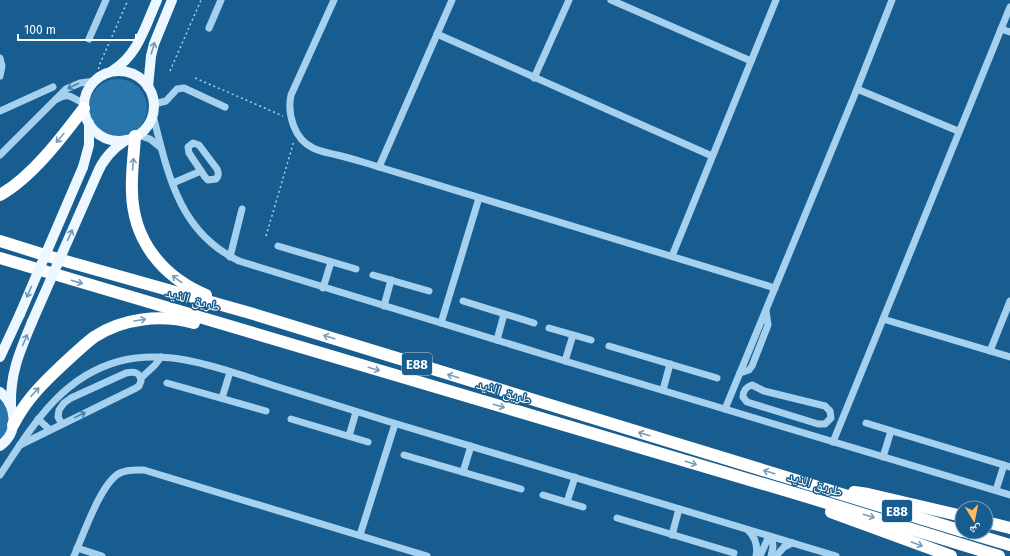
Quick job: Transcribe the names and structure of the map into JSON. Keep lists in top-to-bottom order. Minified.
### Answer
{"streets":{"highway":["طريق الذيد","E88"]},"scale_bar":"100 m","north":"bottom"}
